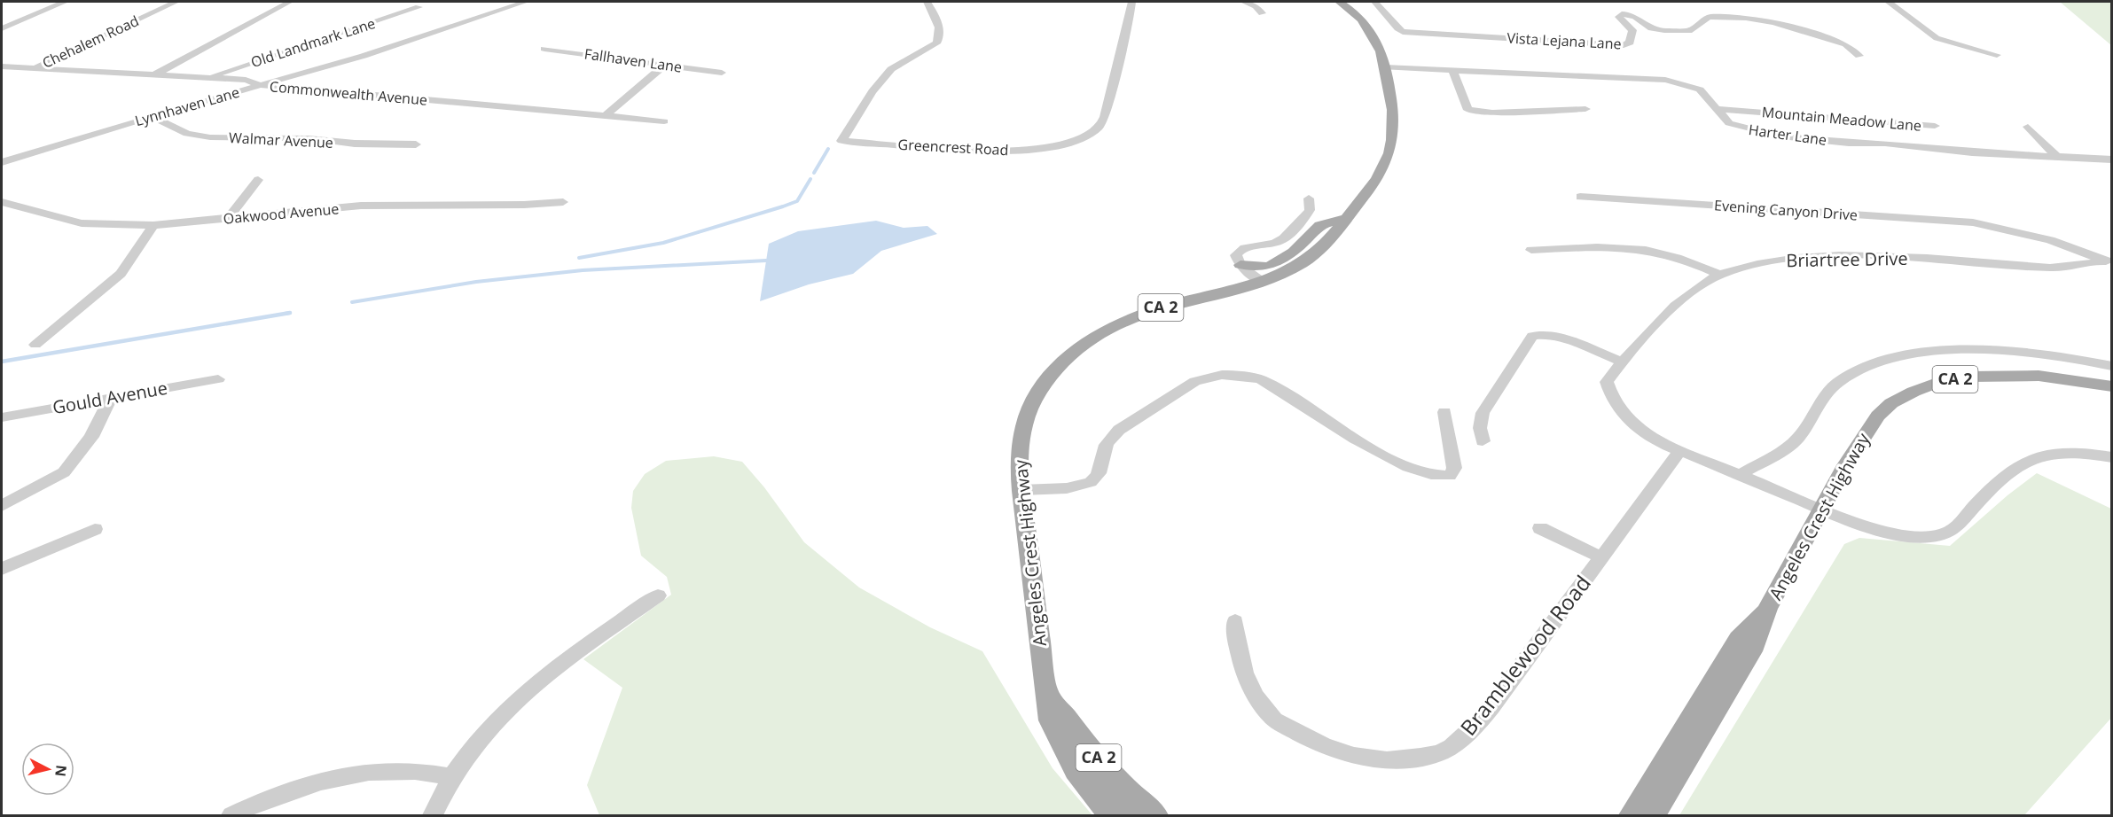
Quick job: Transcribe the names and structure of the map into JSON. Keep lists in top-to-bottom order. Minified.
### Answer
{"streets":{"main road":["CA 2","Angeles Crest Highway"],"street":["Vista Lejana Lane","Chehalem Road","Old Landmark Lane","Fallhaven Lane","Commonwealth Avenue","Lynnhaven Lane","Mountain Meadow Lane","Harter Lane","Walmar Avenue","Greencrest Road","Evening Canyon Drive","Oakwood Avenue","Briartree Drive","Gould Avenue","Bramblewood Road"]},"crossings":[["Chehalem Road","Commonwealth Avenue"],["Old Landmark Lane","Commonwealth Avenue"],["Commonwealth Avenue","Lynnhaven Lane"],["Lynnhaven Lane","Walmar Avenue"],["Mountain Meadow Lane","Harter Lane"],["Harter Lane","Angeles Crest Highway"],["Evening Canyon Drive","Briartree Drive"],["Briartree Drive","Angeles Crest Highway"],["Briartree Drive","Bramblewood Road"],["CA 2","Angeles Crest Highway"]],"north":"right"}
